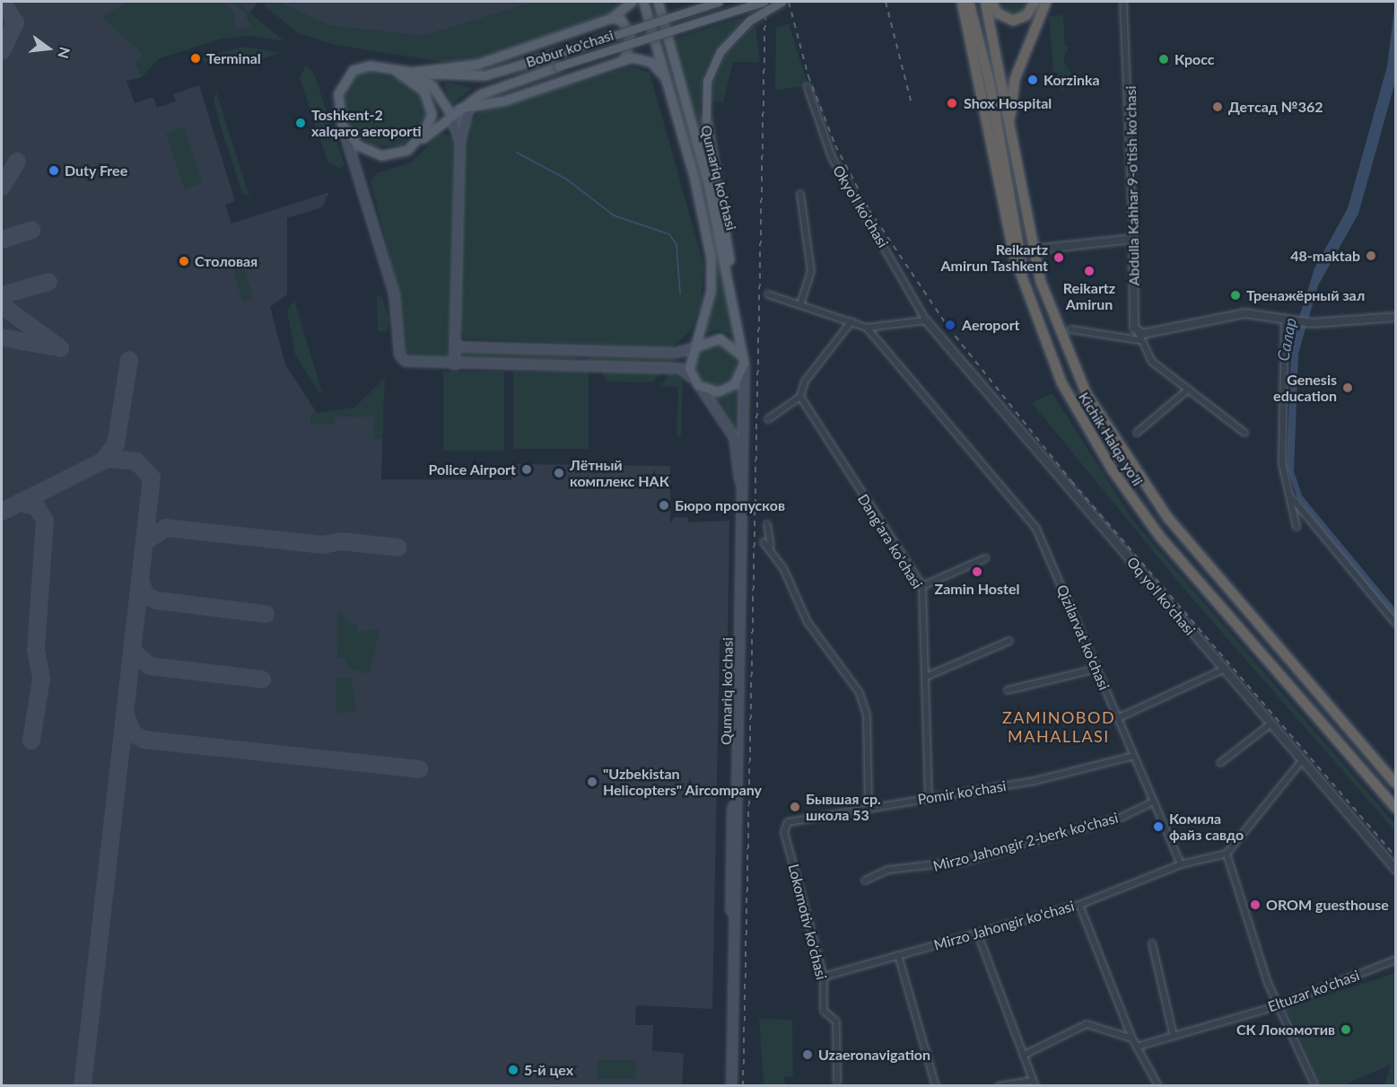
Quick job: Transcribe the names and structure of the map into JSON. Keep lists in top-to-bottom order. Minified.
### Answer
{"streets":{"highway":["Kichik Halqa yo'li"],"main road":["Bobur ko'chasi","Qumariq ko'chasi"],"street":["Abdulla Kahhar 9-o'tish ko'chasi","Okyo'l ko'chasi","Dang'ara ko'chasi","Oq yo'l ko'chasi","Qizilarvat ko'chasi","Pomir ko'chasi","Mirzo Jahongir 2-berk ko'chasi","Lokomotiv ko'chasi","Mirzo Jahongir ko'chasi","Eltuzar ko'chasi"]},"crossings":[["Okyo'l ko'chasi","Oq yo'l ko'chasi"],["Dang'ara ko'chasi","Pomir ko'chasi"],["Qizilarvat ko'chasi","Pomir ko'chasi"],["Qizilarvat ko'chasi","Mirzo Jahongir 2-berk ko'chasi"],["Qizilarvat ko'chasi","Mirzo Jahongir ko'chasi"],["Pomir ko'chasi","Lokomotiv ko'chasi"],["Lokomotiv ko'chasi","Mirzo Jahongir ko'chasi"]],"districts":["ZAMINOBOD MAHALLASI"],"water":["Салар"],"places":["Terminal","Кросс","Korzinka","Shox Hospital","Детсад №362","Toshkent-2 xalqaro aeroporti","Duty Free","48-maktab","Reikartz Amirun Tashkent","Столовая","Reikartz Amirun","Тренажёрный зал","Aeroport","Genesis education","Police Airport","Лётный комплекс НАК","Бюро пропусков","Zamin Hostel","\"Uzbekistan Helicopters\" Aircompany","Бывшая ср. школа 53","Комила файз савдо","OROM guesthouse","СК Локомотив","Uzaeronavigation","5-й цех"],"north":"right"}
